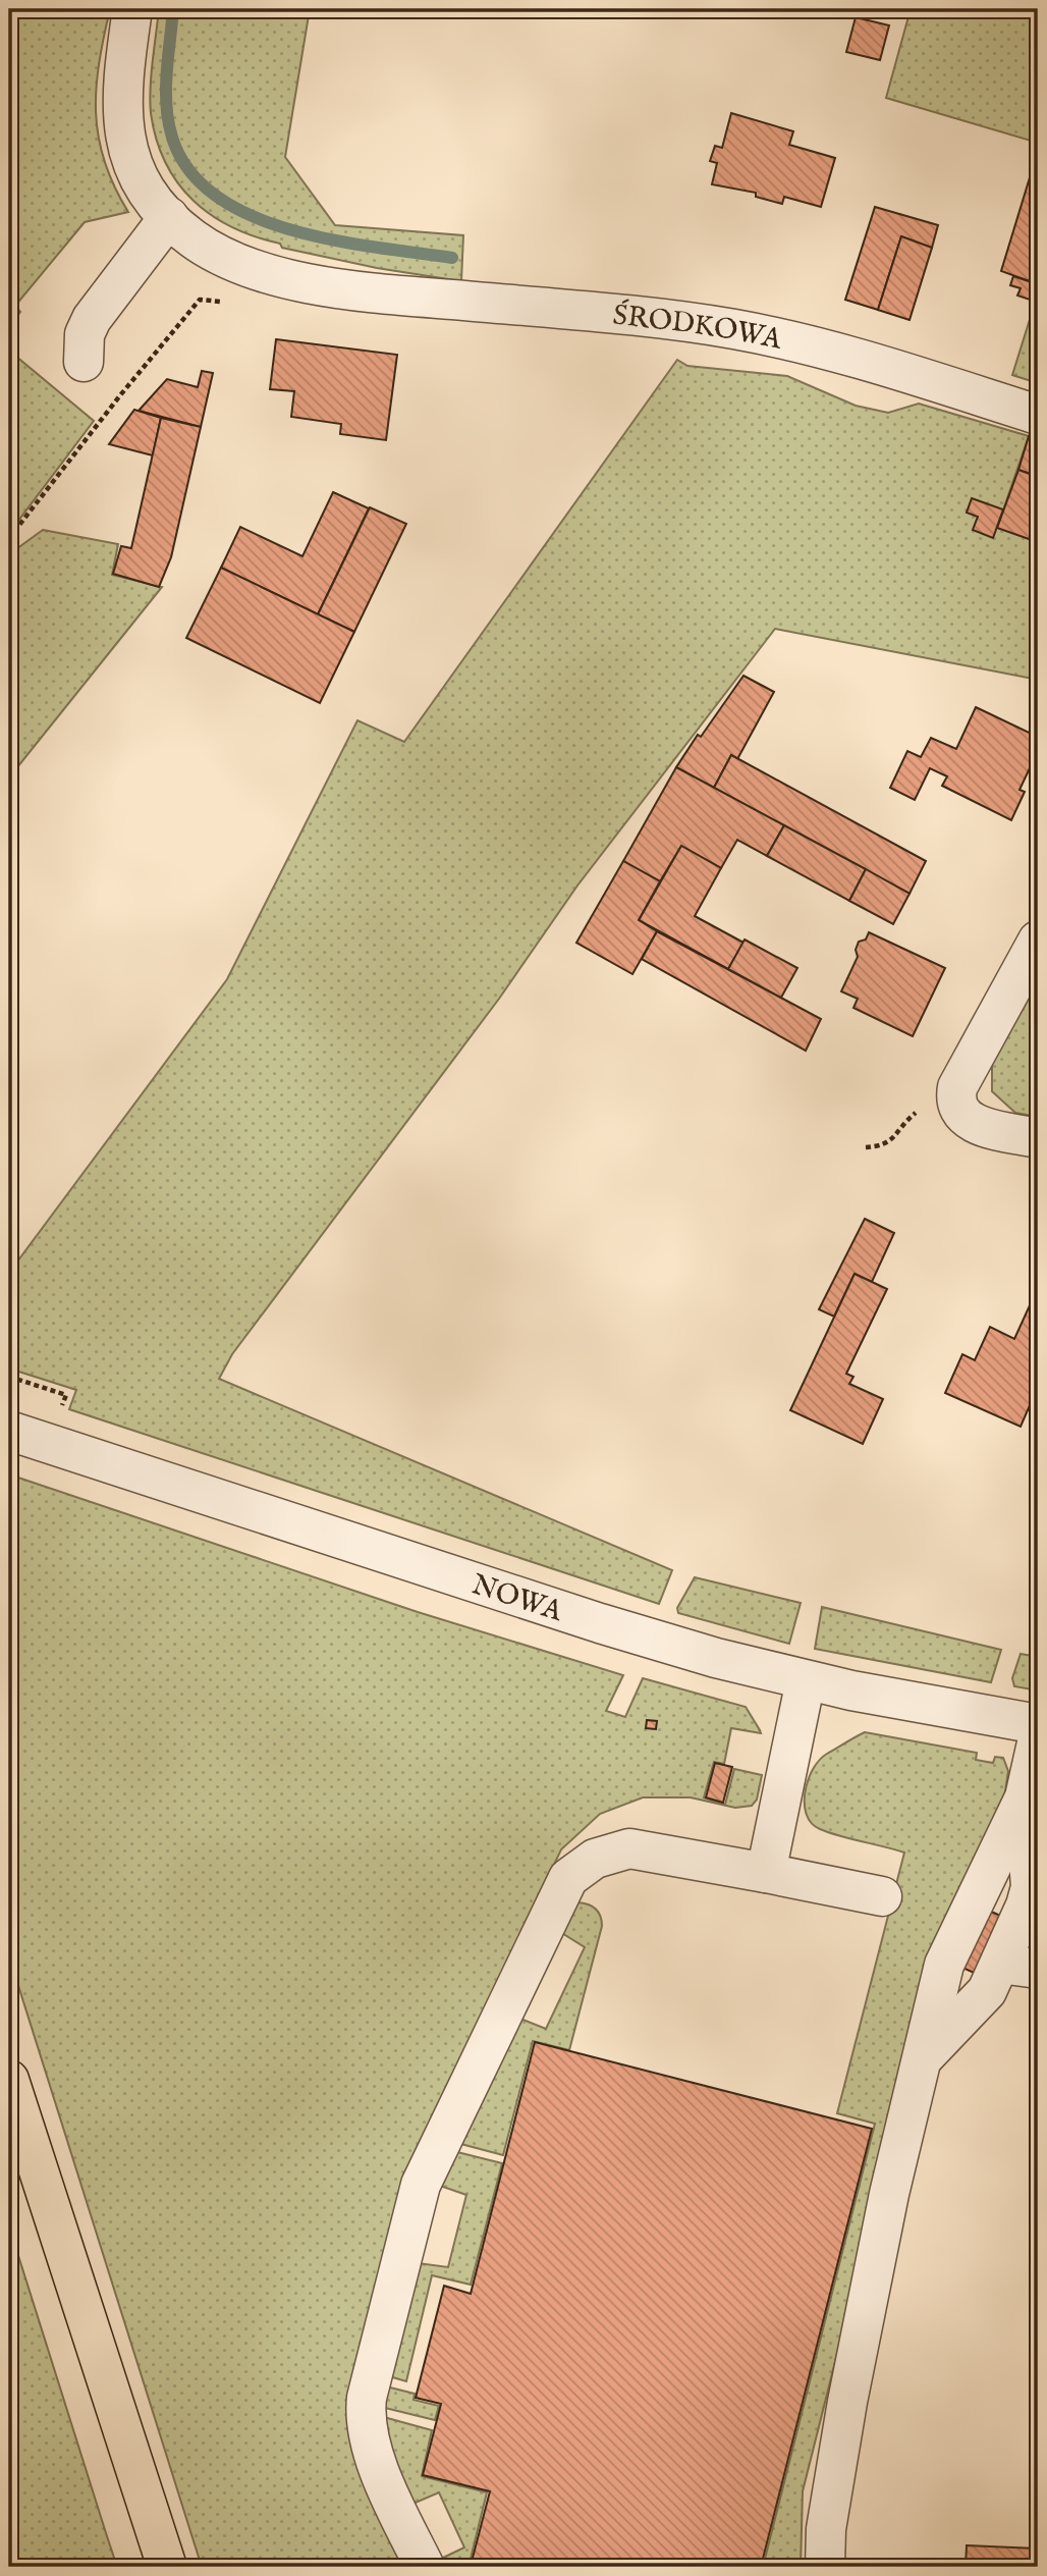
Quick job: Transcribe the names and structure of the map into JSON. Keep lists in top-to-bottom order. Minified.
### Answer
{"streets":{"street":["ŚRODKOWA","NOWA"]}}
